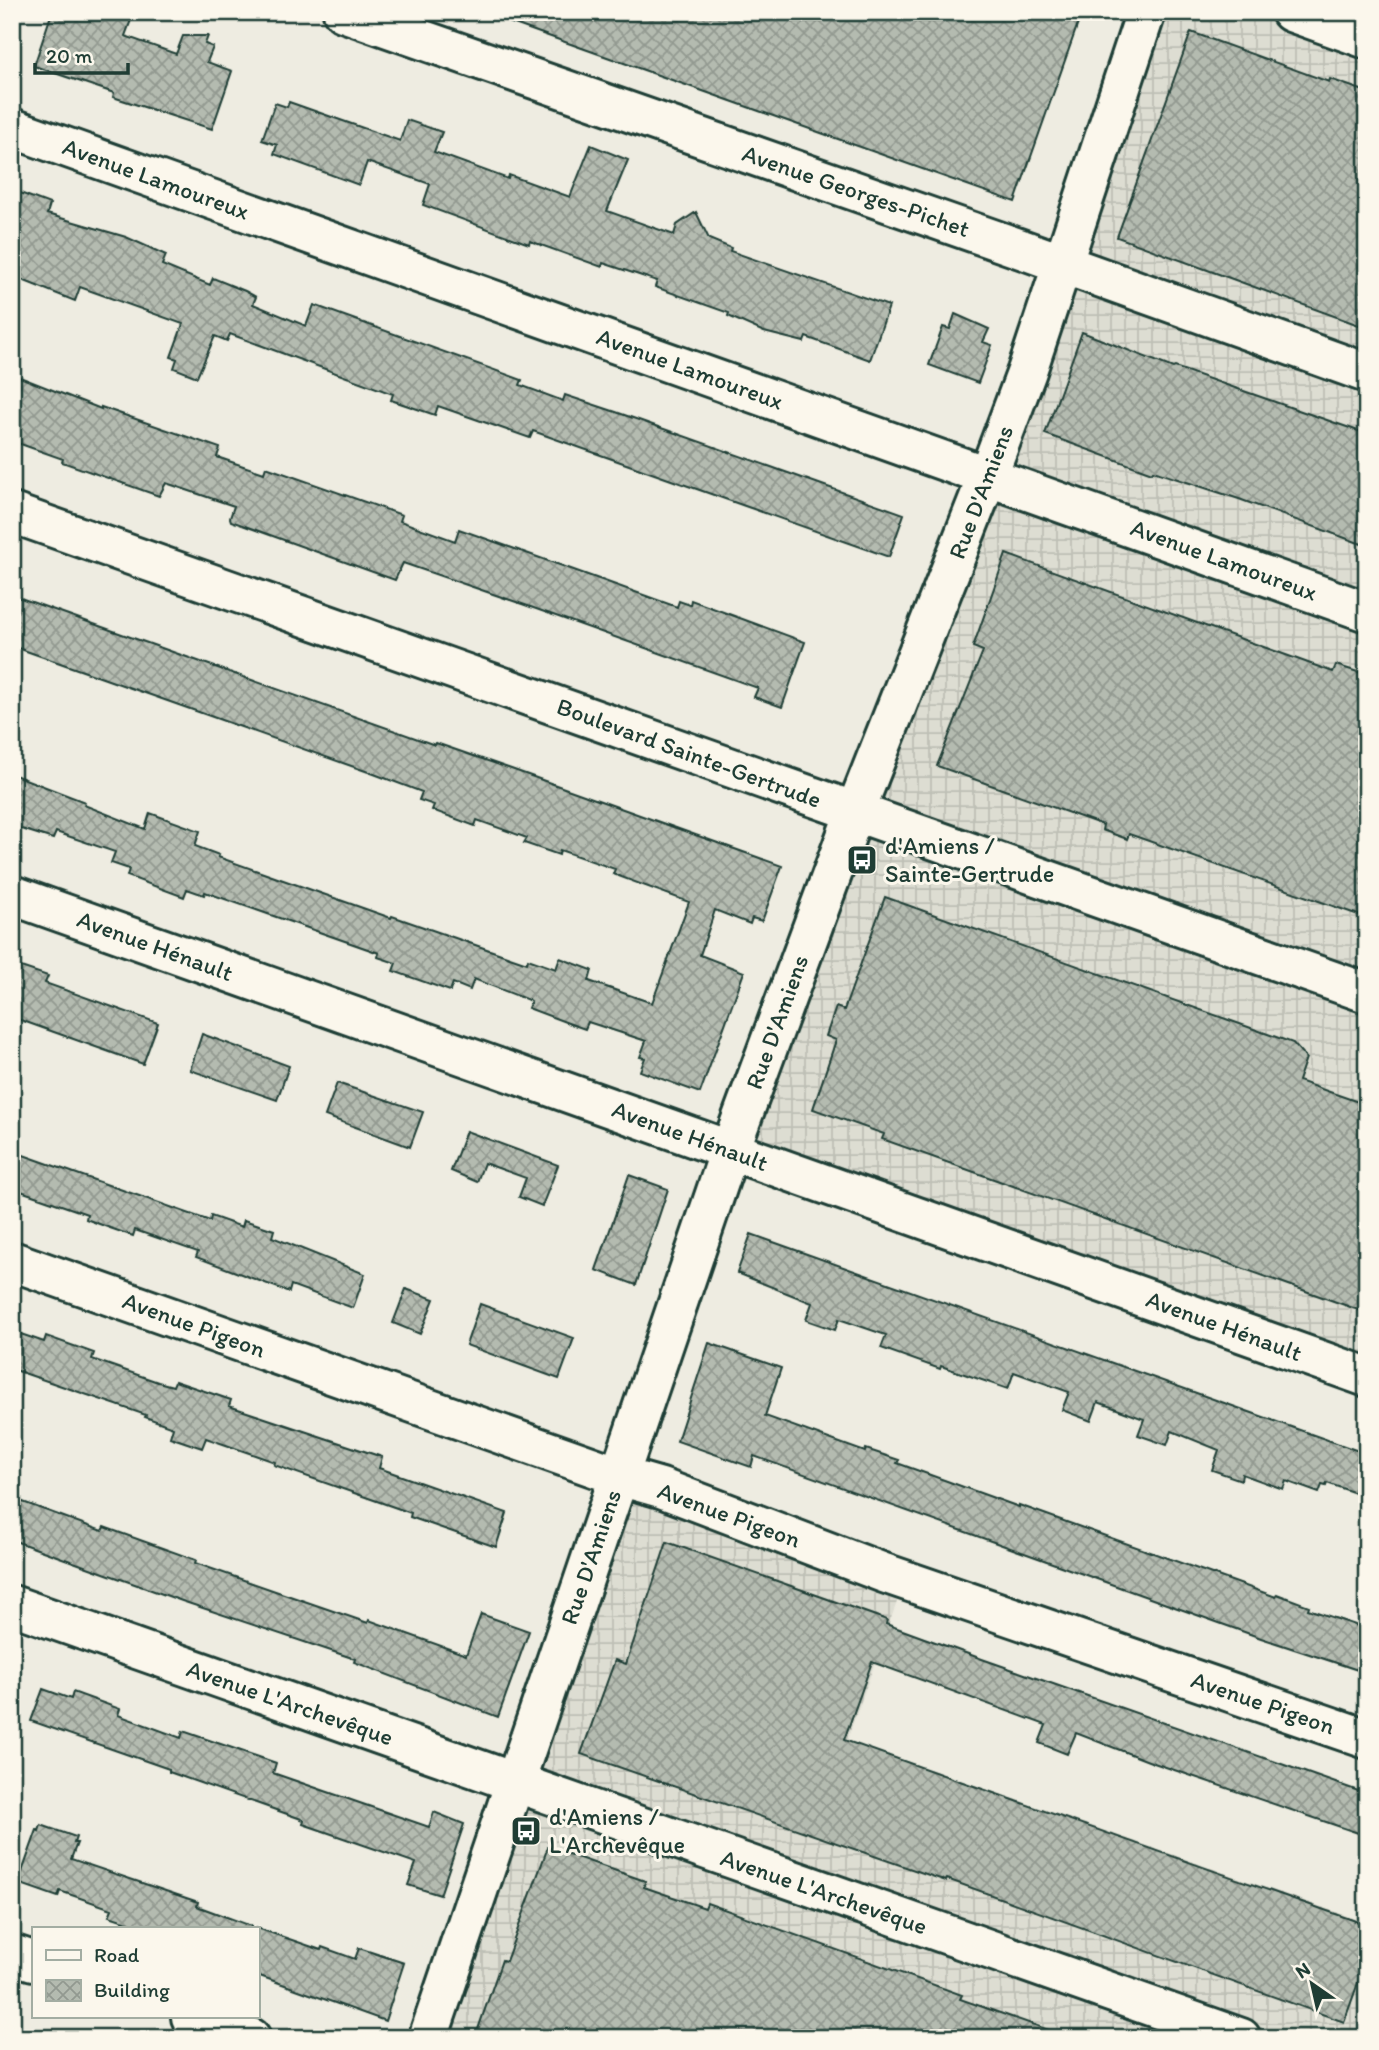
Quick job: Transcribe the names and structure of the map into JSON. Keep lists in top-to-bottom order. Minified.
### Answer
{"streets":{"street":["Avenue Lamoureux","Avenue Georges-Pichet","Rue D'Amiens","Boulevard Sainte-Gertrude","Avenue Hénault","Avenue Pigeon","Avenue L'Archevêque"]},"crossings":[["Avenue Lamoureux","Rue D'Amiens"],["Avenue Georges-Pichet","Rue D'Amiens"],["Rue D'Amiens","Boulevard Sainte-Gertrude"],["Rue D'Amiens","Avenue Hénault"],["Rue D'Amiens","Avenue Pigeon"],["Rue D'Amiens","Avenue L'Archevêque"]],"places":{"bus stop":["d'Amiens / Sainte-Gertrude","d'Amiens / L'Archevêque"]},"legend":["Road","Building"],"scale_bar":"20 m","north":"top left"}
